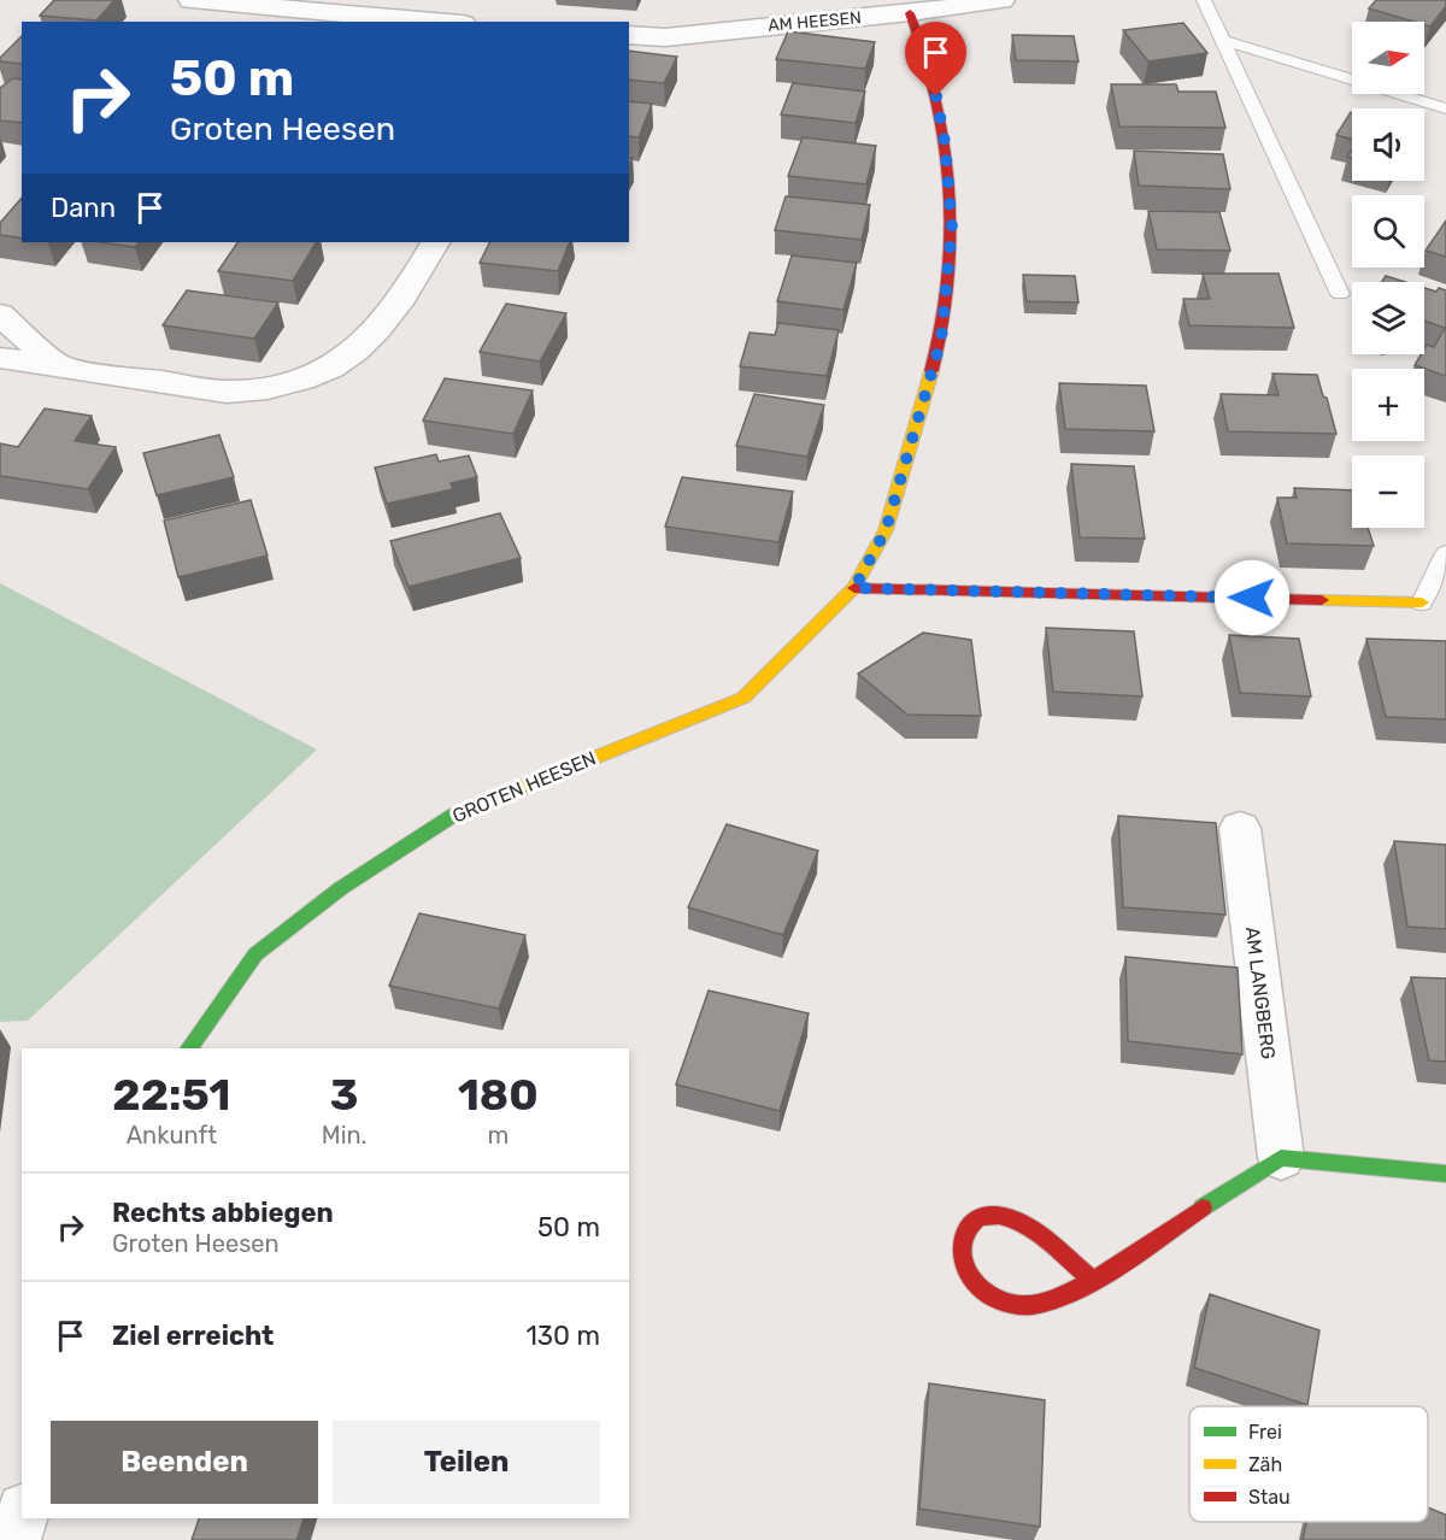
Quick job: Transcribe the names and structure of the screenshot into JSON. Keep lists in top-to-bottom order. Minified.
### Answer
{"streets":{"street":["AM HEESEN","GROTEN HEESEN","AM LANGBERG"]},"crossings":[["AM HEESEN","GROTEN HEESEN"]],"legend":["Frei","Zäh","Stau"],"north":"right","page":{"map_buttons":["+","−"],"turn":["50 m","Groten Heesen"],"then":"Dann","eta":["22:51","Ankunft","3","Min.","180","m"],"list":[{"name":"Rechts abbiegen","note":"Groten Heesen","value":"50 m"},{"name":"Ziel erreicht","value":"130 m"}],"buttons":["Beenden","Teilen"]}}
